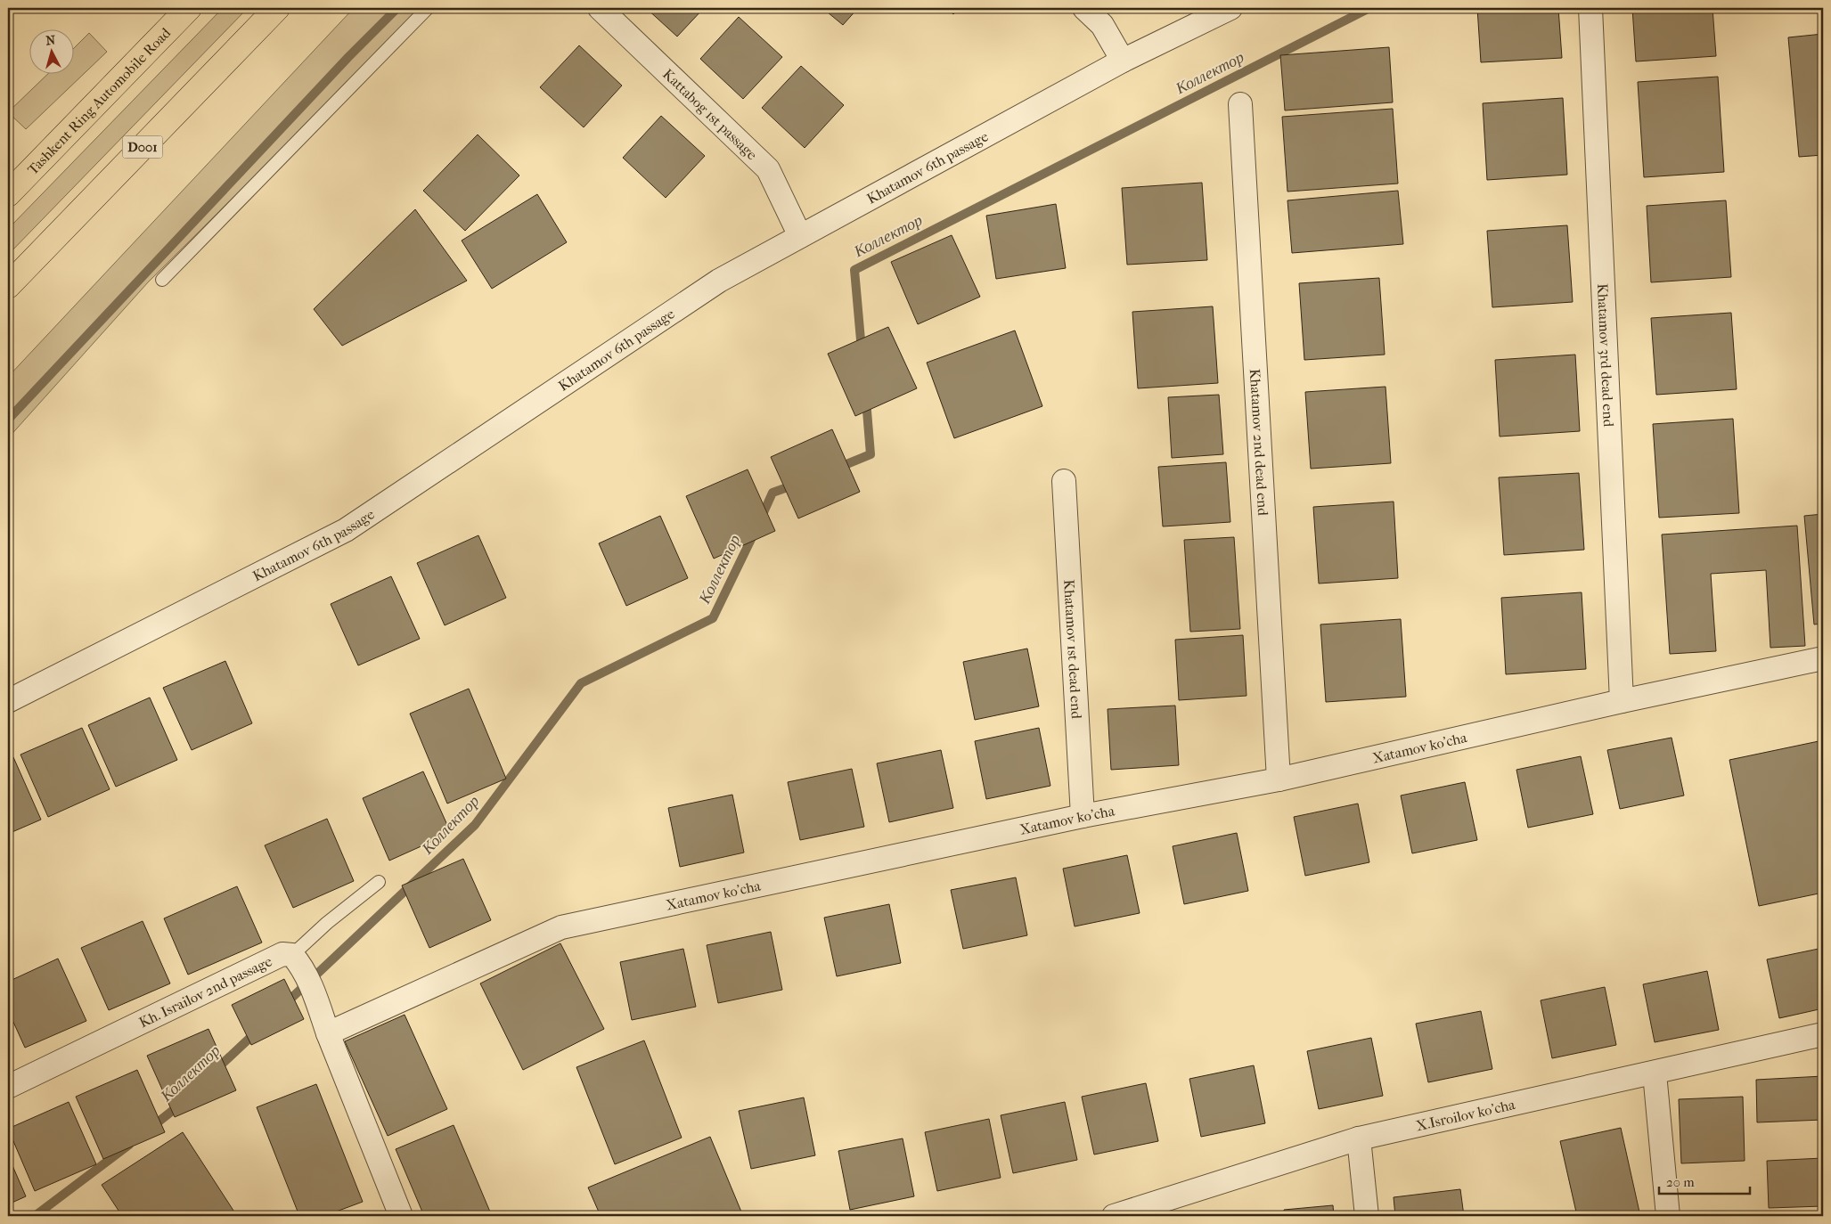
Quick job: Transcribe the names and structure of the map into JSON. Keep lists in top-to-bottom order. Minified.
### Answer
{"streets":{"highway":["Tashkent Ring Automobile Road","D001"],"street":["Kattabog 1st passage","Khatamov 6th passage","Khatamov 3rd dead end","Khatamov 2nd dead end","Khatamov 1st dead end","Xatamov ko'cha","Kh. Israilov 2nd passage","X.Isroilov ko'cha"]},"crossings":[["Kattabog 1st passage","Khatamov 6th passage"],["Khatamov 3rd dead end","Xatamov ko'cha"],["Khatamov 2nd dead end","Xatamov ko'cha"],["Khatamov 1st dead end","Xatamov ko'cha"]],"water":["Коллектор"],"scale_bar":"20 m","north":"top"}
